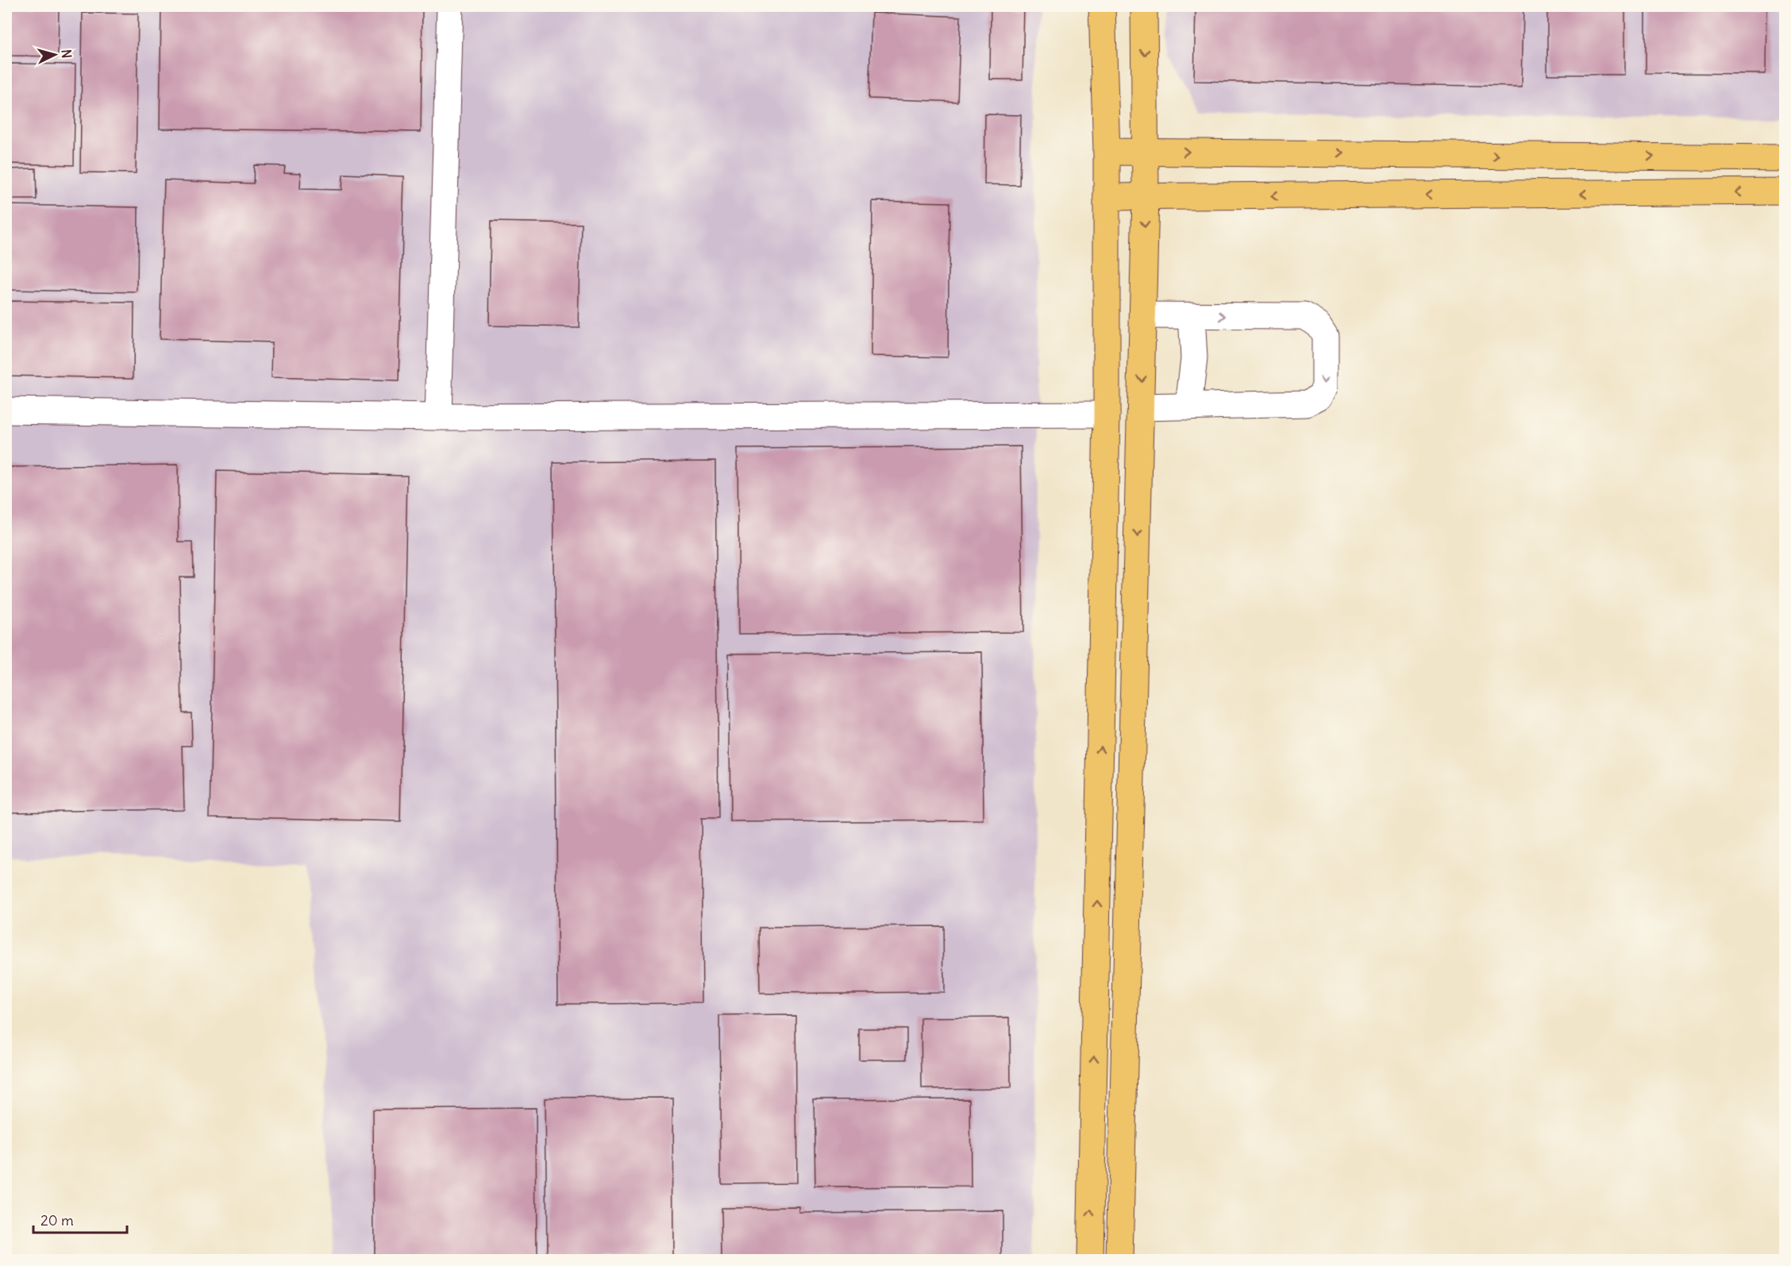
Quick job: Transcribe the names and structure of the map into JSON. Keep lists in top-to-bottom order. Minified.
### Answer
{"scale_bar":"20 m","north":"right"}
